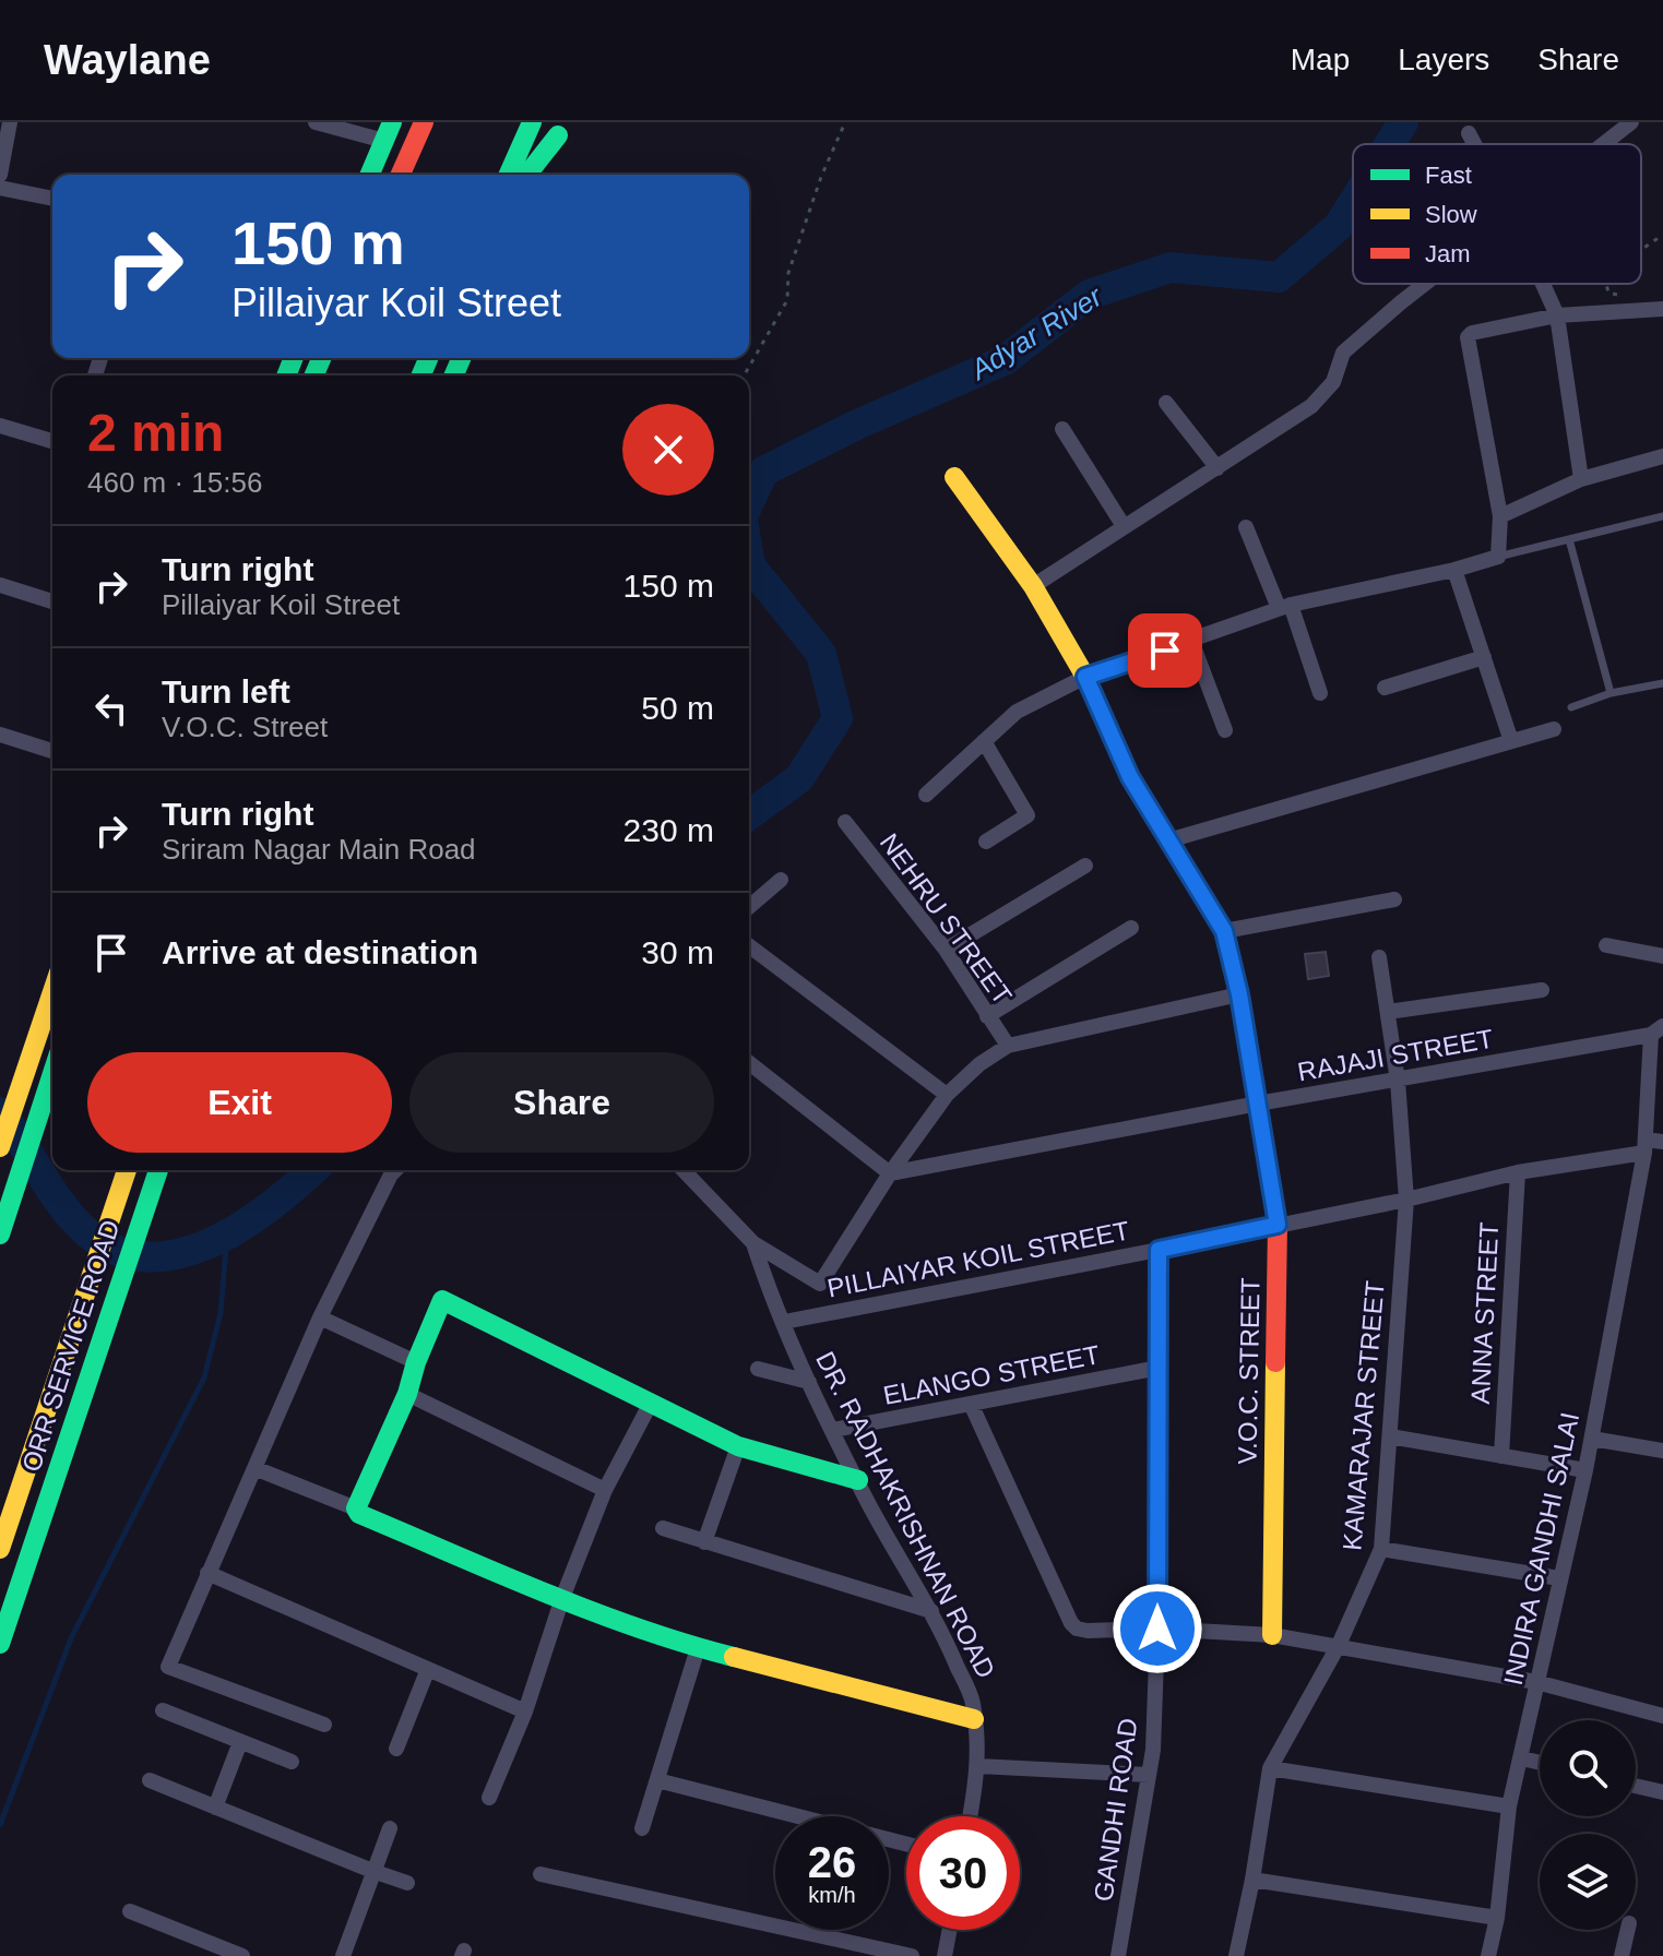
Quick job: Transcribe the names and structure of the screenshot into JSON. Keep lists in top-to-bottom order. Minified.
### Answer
{"streets":{"main road":["ORR SERVICE ROAD","V.O.C. STREET"],"street":["NEHRU STREET","RAJAJI STREET","PILLAIYAR KOIL STREET","ANNA STREET","ELANGO STREET","KAMARAJAR STREET","DR. RADHAKRISHNAN ROAD","INDIRA GANDHI SALAI","GANDHI ROAD"]},"crossings":[["RAJAJI STREET","V.O.C. STREET"],["RAJAJI STREET","KAMARAJAR STREET"],["RAJAJI STREET","INDIRA GANDHI SALAI"],["PILLAIYAR KOIL STREET","ANNA STREET"],["PILLAIYAR KOIL STREET","V.O.C. STREET"],["PILLAIYAR KOIL STREET","KAMARAJAR STREET"],["PILLAIYAR KOIL STREET","DR. RADHAKRISHNAN ROAD"],["PILLAIYAR KOIL STREET","INDIRA GANDHI SALAI"],["PILLAIYAR KOIL STREET","GANDHI ROAD"],["ELANGO STREET","DR. RADHAKRISHNAN ROAD"],["ELANGO STREET","GANDHI ROAD"]],"water":["Adyar River"],"legend":["Fast","Slow","Jam"],"page":{"header":"Waylane","nav":["Map","Layers","Share"],"turn":["150 m","Pillaiyar Koil Street"],"heading":["2 min","460 m · 15:56"],"list":[{"name":"Turn right","note":"Pillaiyar Koil Street","value":"150 m"},{"name":"Turn left","note":"V.O.C. Street","value":"50 m"},{"name":"Turn right","note":"Sriram Nagar Main Road","value":"230 m"},{"name":"Arrive at destination","value":"30 m"}],"buttons":["Exit","Share"],"speed":"26 km/h","limit":"30"}}
